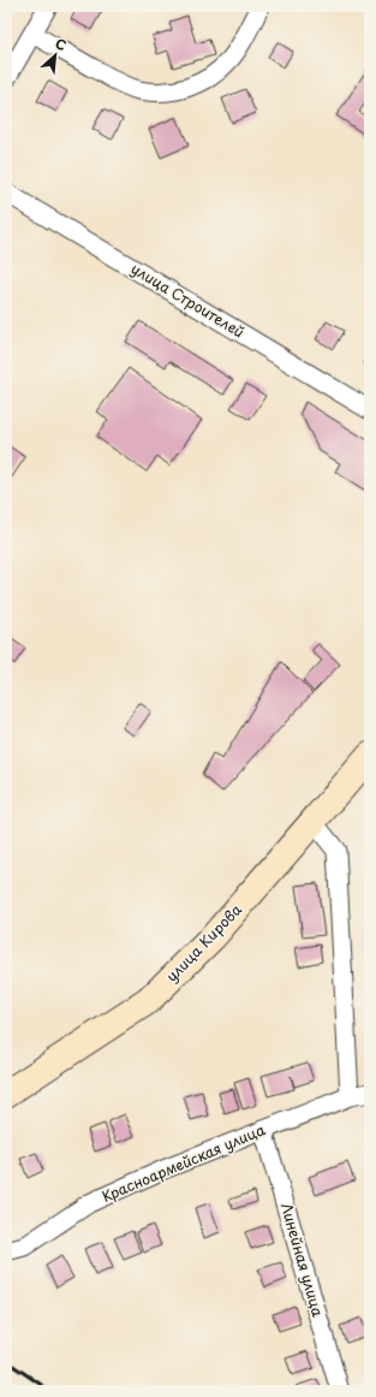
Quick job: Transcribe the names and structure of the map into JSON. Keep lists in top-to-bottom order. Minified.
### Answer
{"streets":{"main road":["улица Кирова"],"street":["улица Строителей","Красноармейская улица","Линейная улица"]},"crossings":[["Красноармейская улица","Линейная улица"]],"north":"top right"}
